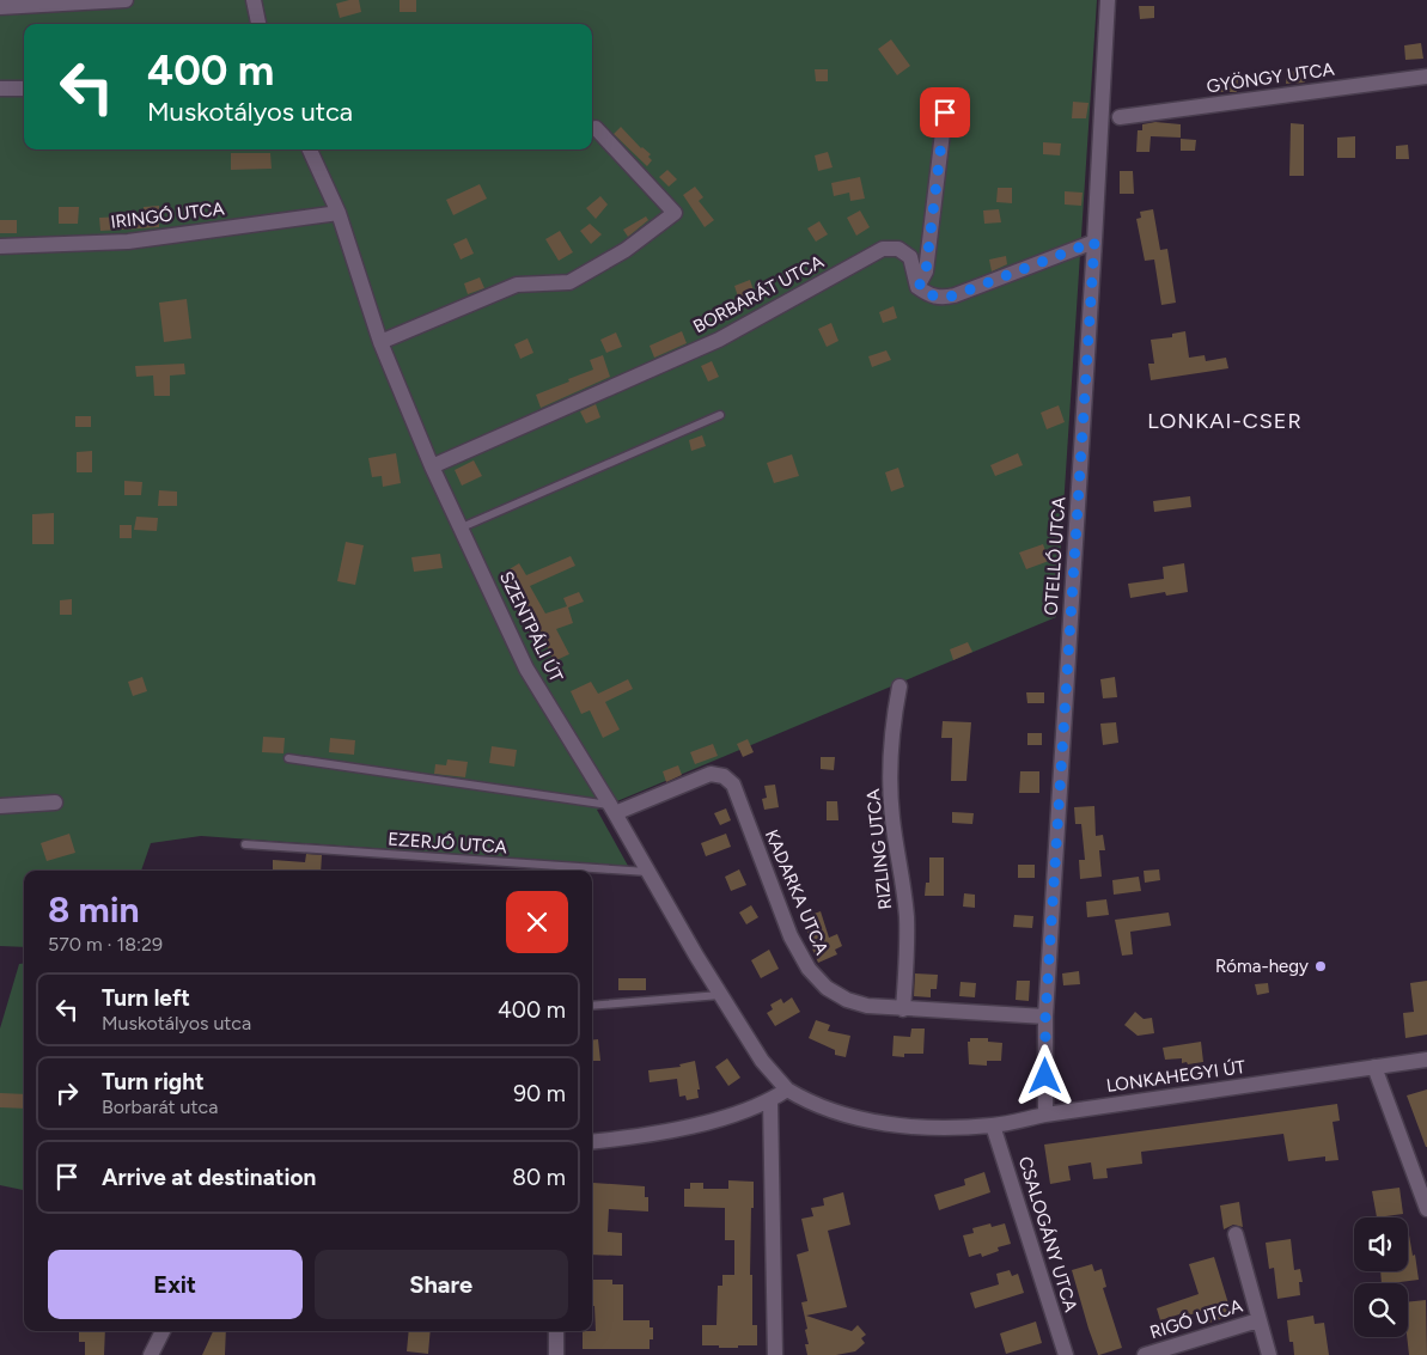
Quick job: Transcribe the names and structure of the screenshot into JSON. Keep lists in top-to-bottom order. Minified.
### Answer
{"streets":{"street":["GYÖNGY UTCA","IRINGÓ UTCA","BORBARÁT UTCA","OTELLÓ UTCA","SZENTPÁLI ÚT","RIZLING UTCA","KADARKA UTCA","LONKAHEGYI ÚT","CSALOGÁNY UTCA","RIGÓ UTCA"],"lane":["EZERJÓ UTCA"]},"crossings":[["IRINGÓ UTCA","SZENTPÁLI ÚT"],["BORBARÁT UTCA","SZENTPÁLI ÚT"],["OTELLÓ UTCA","KADARKA UTCA"],["OTELLÓ UTCA","LONKAHEGYI ÚT"],["SZENTPÁLI ÚT","EZERJÓ UTCA"],["SZENTPÁLI ÚT","KADARKA UTCA"],["SZENTPÁLI ÚT","LONKAHEGYI ÚT"],["RIZLING UTCA","KADARKA UTCA"],["LONKAHEGYI ÚT","CSALOGÁNY UTCA"]],"districts":["LONKAI-CSER"],"places":["Róma-hegy"],"page":{"turn":["400 m","Muskotályos utca"],"heading":["8 min","570 m · 18:29"],"list":[{"name":"Turn left","note":"Muskotályos utca","value":"400 m"},{"name":"Turn right","note":"Borbarát utca","value":"90 m"},{"name":"Arrive at destination","value":"80 m"}],"buttons":["Exit","Share"]}}
